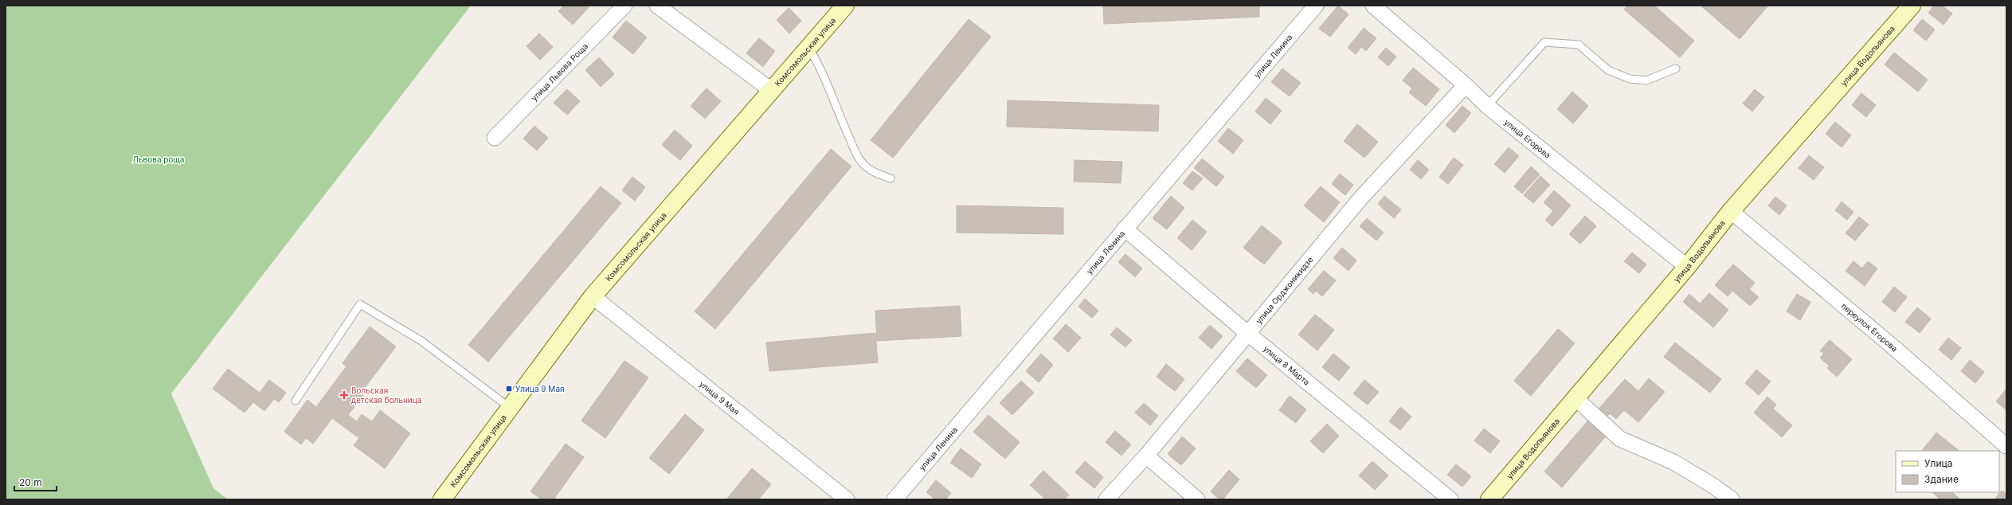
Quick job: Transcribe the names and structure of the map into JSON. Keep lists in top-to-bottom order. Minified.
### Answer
{"streets":{"street":["Комсомольская улица","улица Водопьянова","улица Ленина","улица Львова Роща","улица Егорова","улица Орджоникидзе","переулок Егорова","улица 8 Марта","улица 9 Мая"]},"crossings":[["Комсомольская улица","улица 9 Мая"],["улица Водопьянова","улица Егорова"],["улица Водопьянова","переулок Егорова"],["улица Ленина","улица 8 Марта"],["улица Егорова","улица Орджоникидзе"],["улица Орджоникидзе","улица 8 Марта"]],"parks":["Львова роща"],"places":{"transit":["Улица 9 Мая"],"health":["Вольская детская больница"]},"legend":["Улица","Здание"],"scale_bar":"20 m"}
